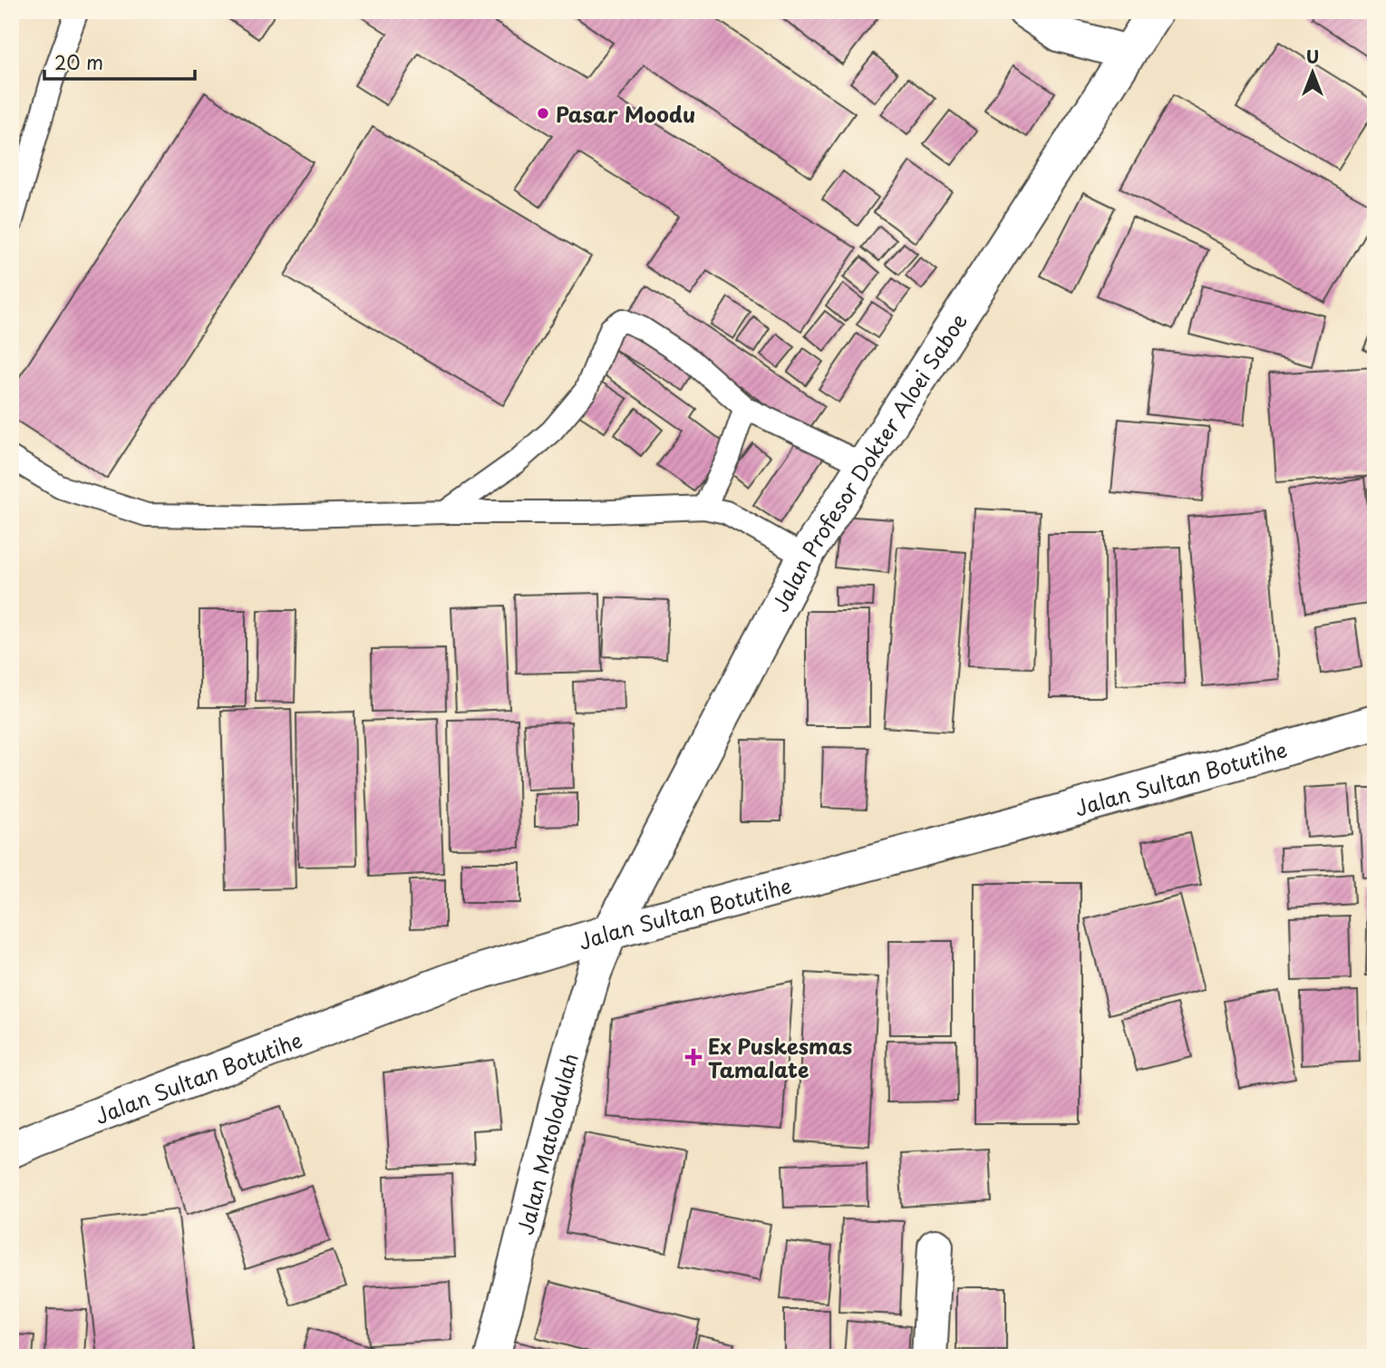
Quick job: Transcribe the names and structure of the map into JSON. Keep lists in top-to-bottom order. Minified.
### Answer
{"streets":{"street":["Jalan Profesor Dokter Aloei Saboe","Jalan Sultan Botutihe","Jalan Matolodulah"]},"crossings":[["Jalan Profesor Dokter Aloei Saboe","Jalan Sultan Botutihe"],["Jalan Profesor Dokter Aloei Saboe","Jalan Matolodulah"],["Jalan Sultan Botutihe","Jalan Matolodulah"]],"places":{"other":["Pasar Moodu"],"health":["Ex Puskesmas Tamalate"]},"scale_bar":"20 m","north":"top"}
